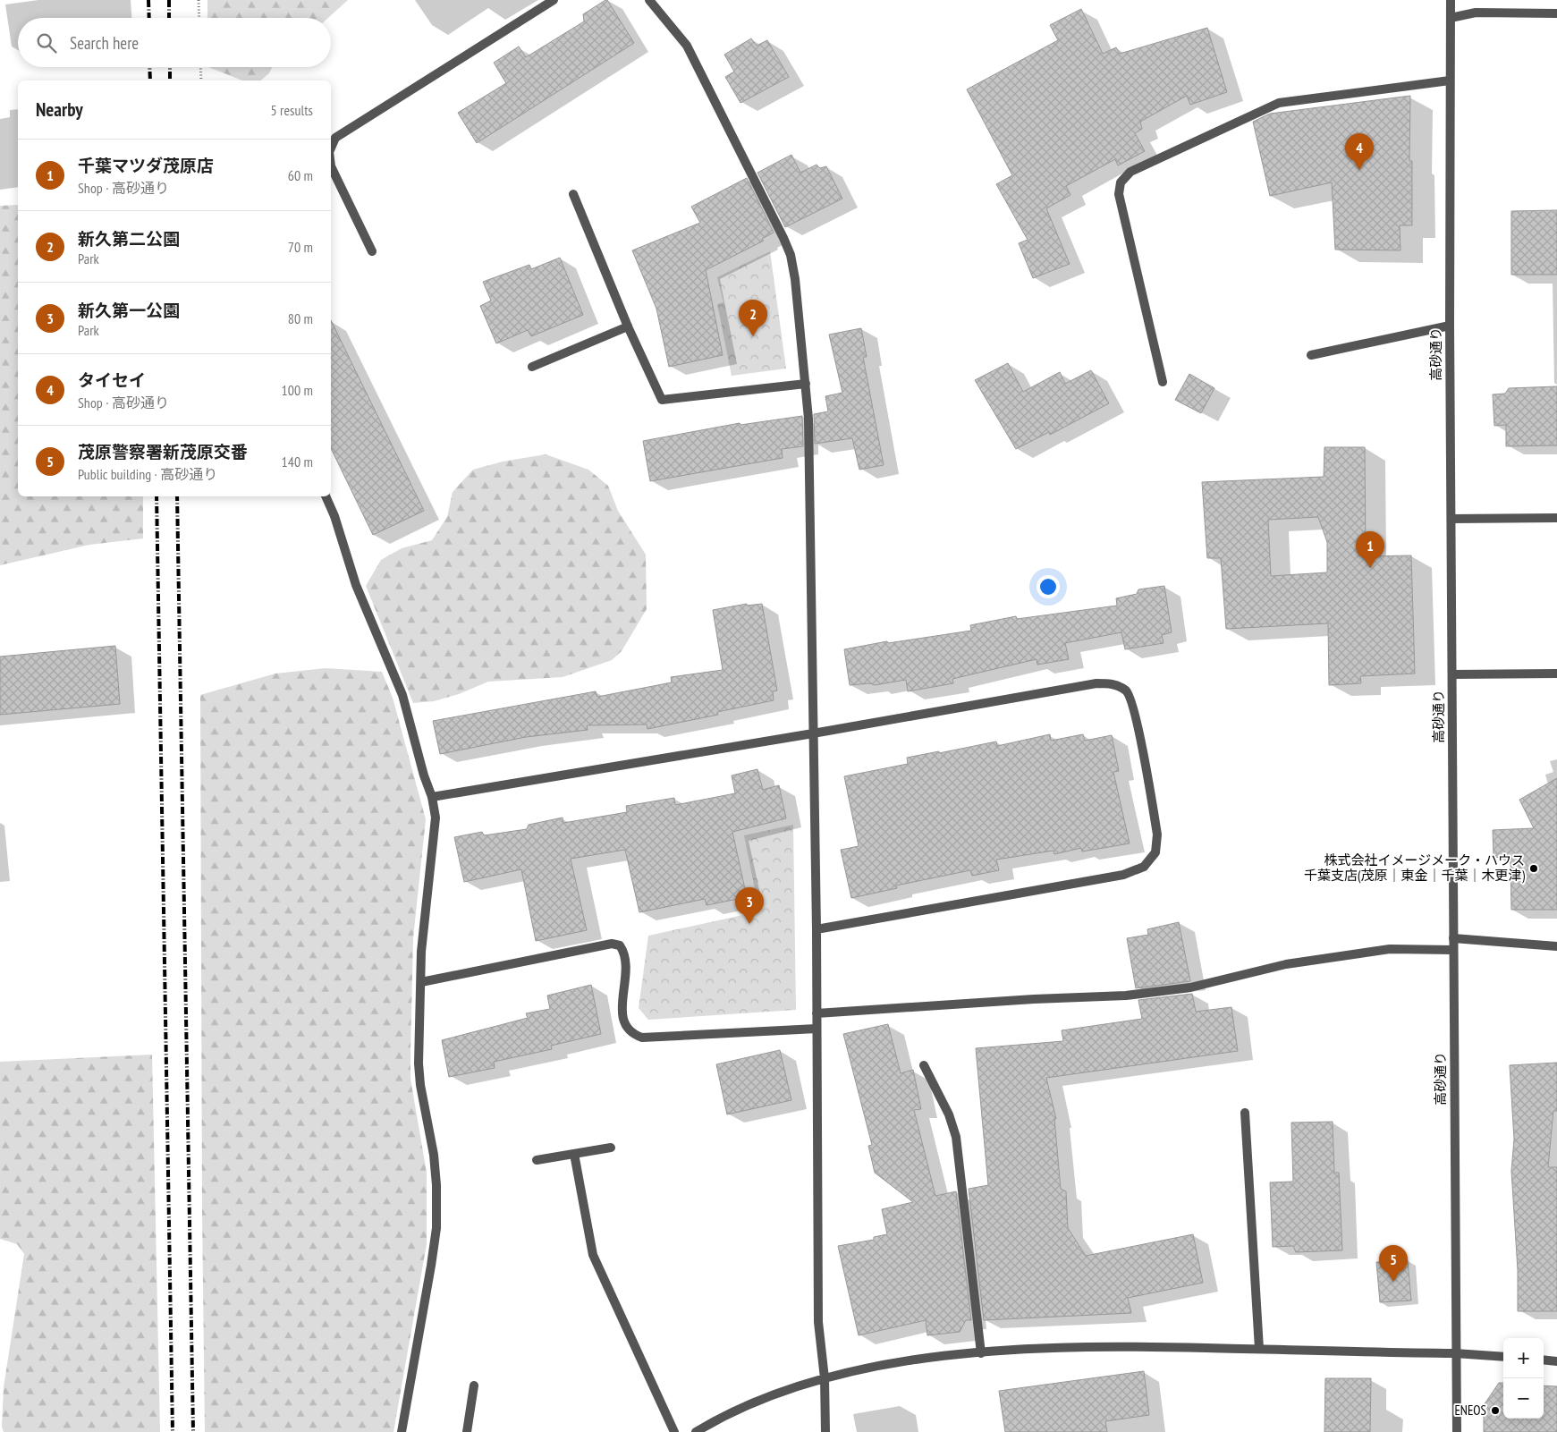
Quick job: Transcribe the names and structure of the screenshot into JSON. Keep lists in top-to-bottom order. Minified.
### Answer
{"streets":{"street":["高砂通り"]},"places":["株式会社イメージメーク・ハウス 千葉支店(茂原｜東金｜千葉｜木更津)","ENEOS"],"page":{"search":"Search here","heading":["Nearby","5 results"],"pins":["4","2","1","3","5"],"list":[{"mark":"1","name":"千葉マツダ茂原店","note":"Shop · 高砂通り","value":"60 m"},{"mark":"2","name":"新久第二公園","note":"Park","value":"70 m"},{"mark":"3","name":"新久第一公園","note":"Park","value":"80 m"},{"mark":"4","name":"タイセイ","note":"Shop · 高砂通り","value":"100 m"},{"mark":"5","name":"茂原警察署新茂原交番","note":"Public building · 高砂通り","value":"140 m"}],"map_buttons":["+","−"]}}
